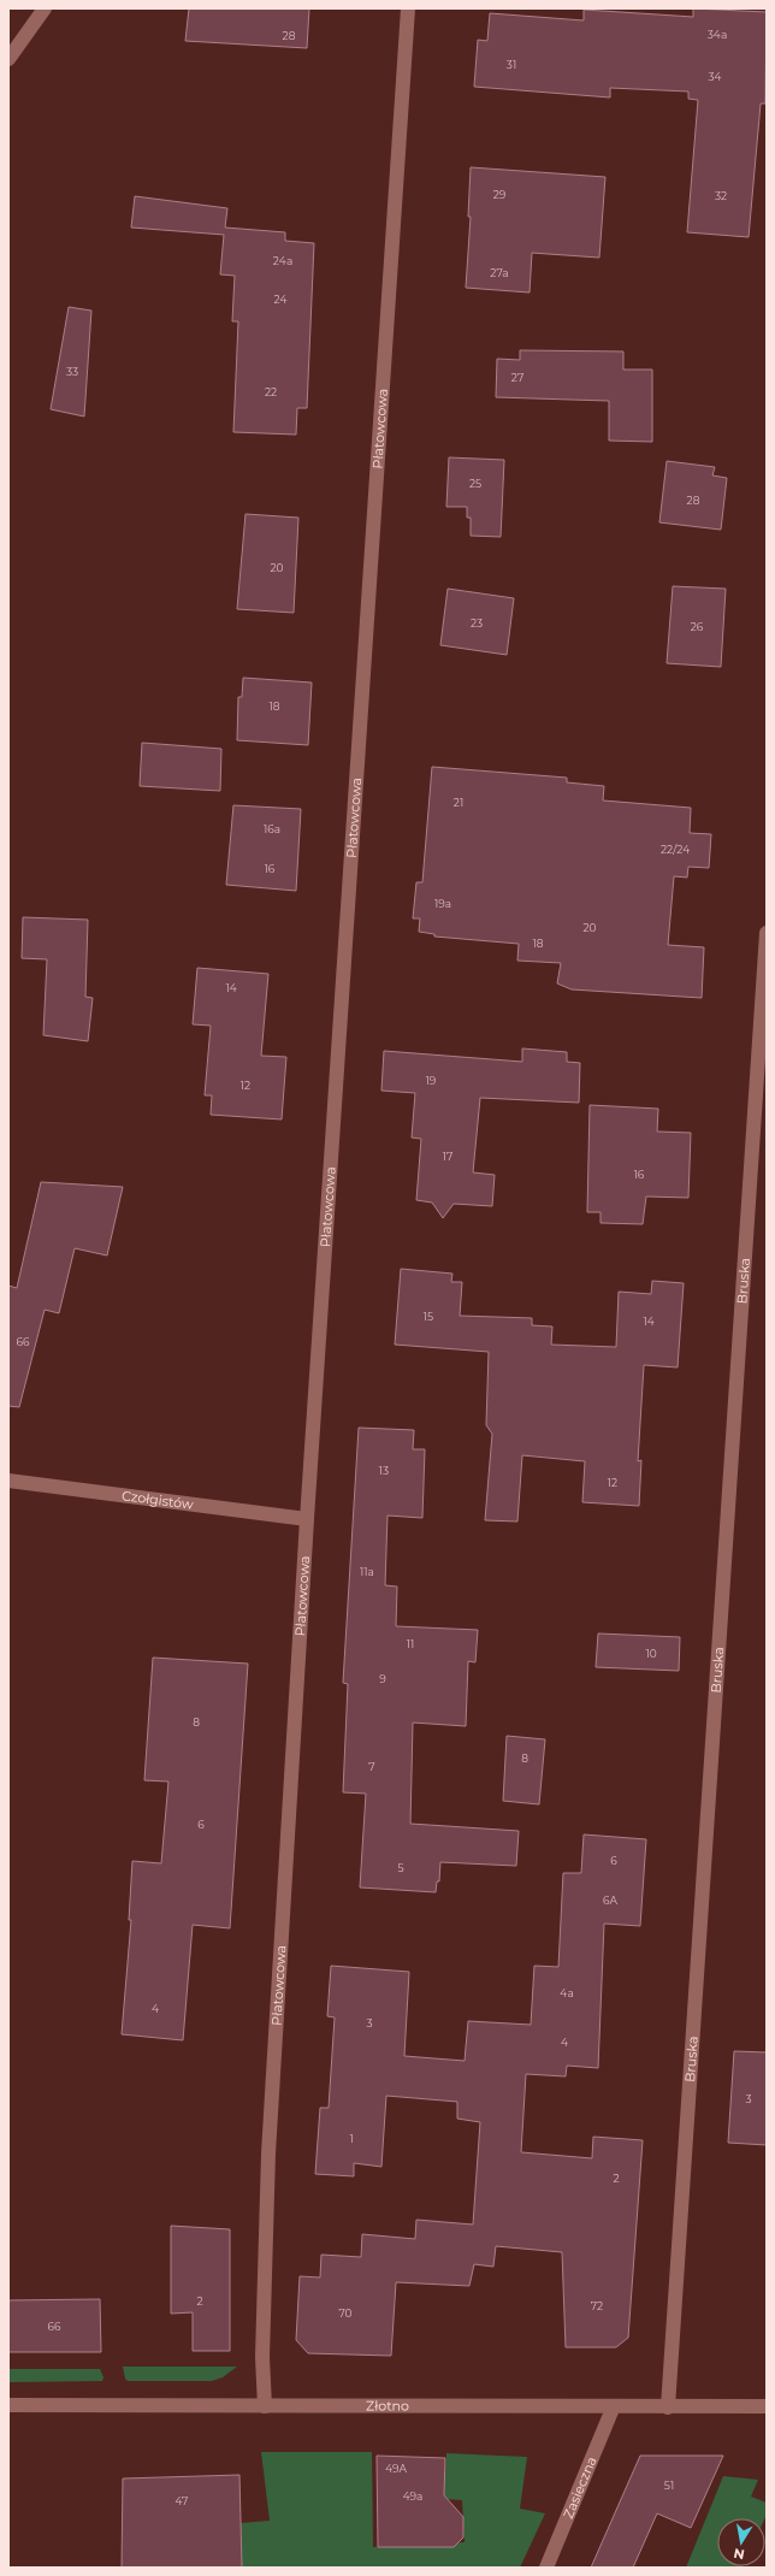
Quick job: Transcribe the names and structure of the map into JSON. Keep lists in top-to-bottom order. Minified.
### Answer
{"streets":{"street":["Płatowcowa","Bruska","Czołgistów","Złotno","Zasieczna"]},"crossings":[["Płatowcowa","Czołgistów"],["Płatowcowa","Złotno"],["Bruska","Złotno"],["Złotno","Zasieczna"]],"house_numbers":["34a","28","31","34","29","32","24a","27a","24","33","27","22","25","28","20","23","26","18","21","16a","22/24","16","19a","20","18","14","19","12","17","16","15","14","66","13","12","11a","11","10","9","8","8","7","6","6","5","6A","4a","4","3","4","3","1","2","2","72","70","66","49A","51","49a","47"],"north":"bottom"}
